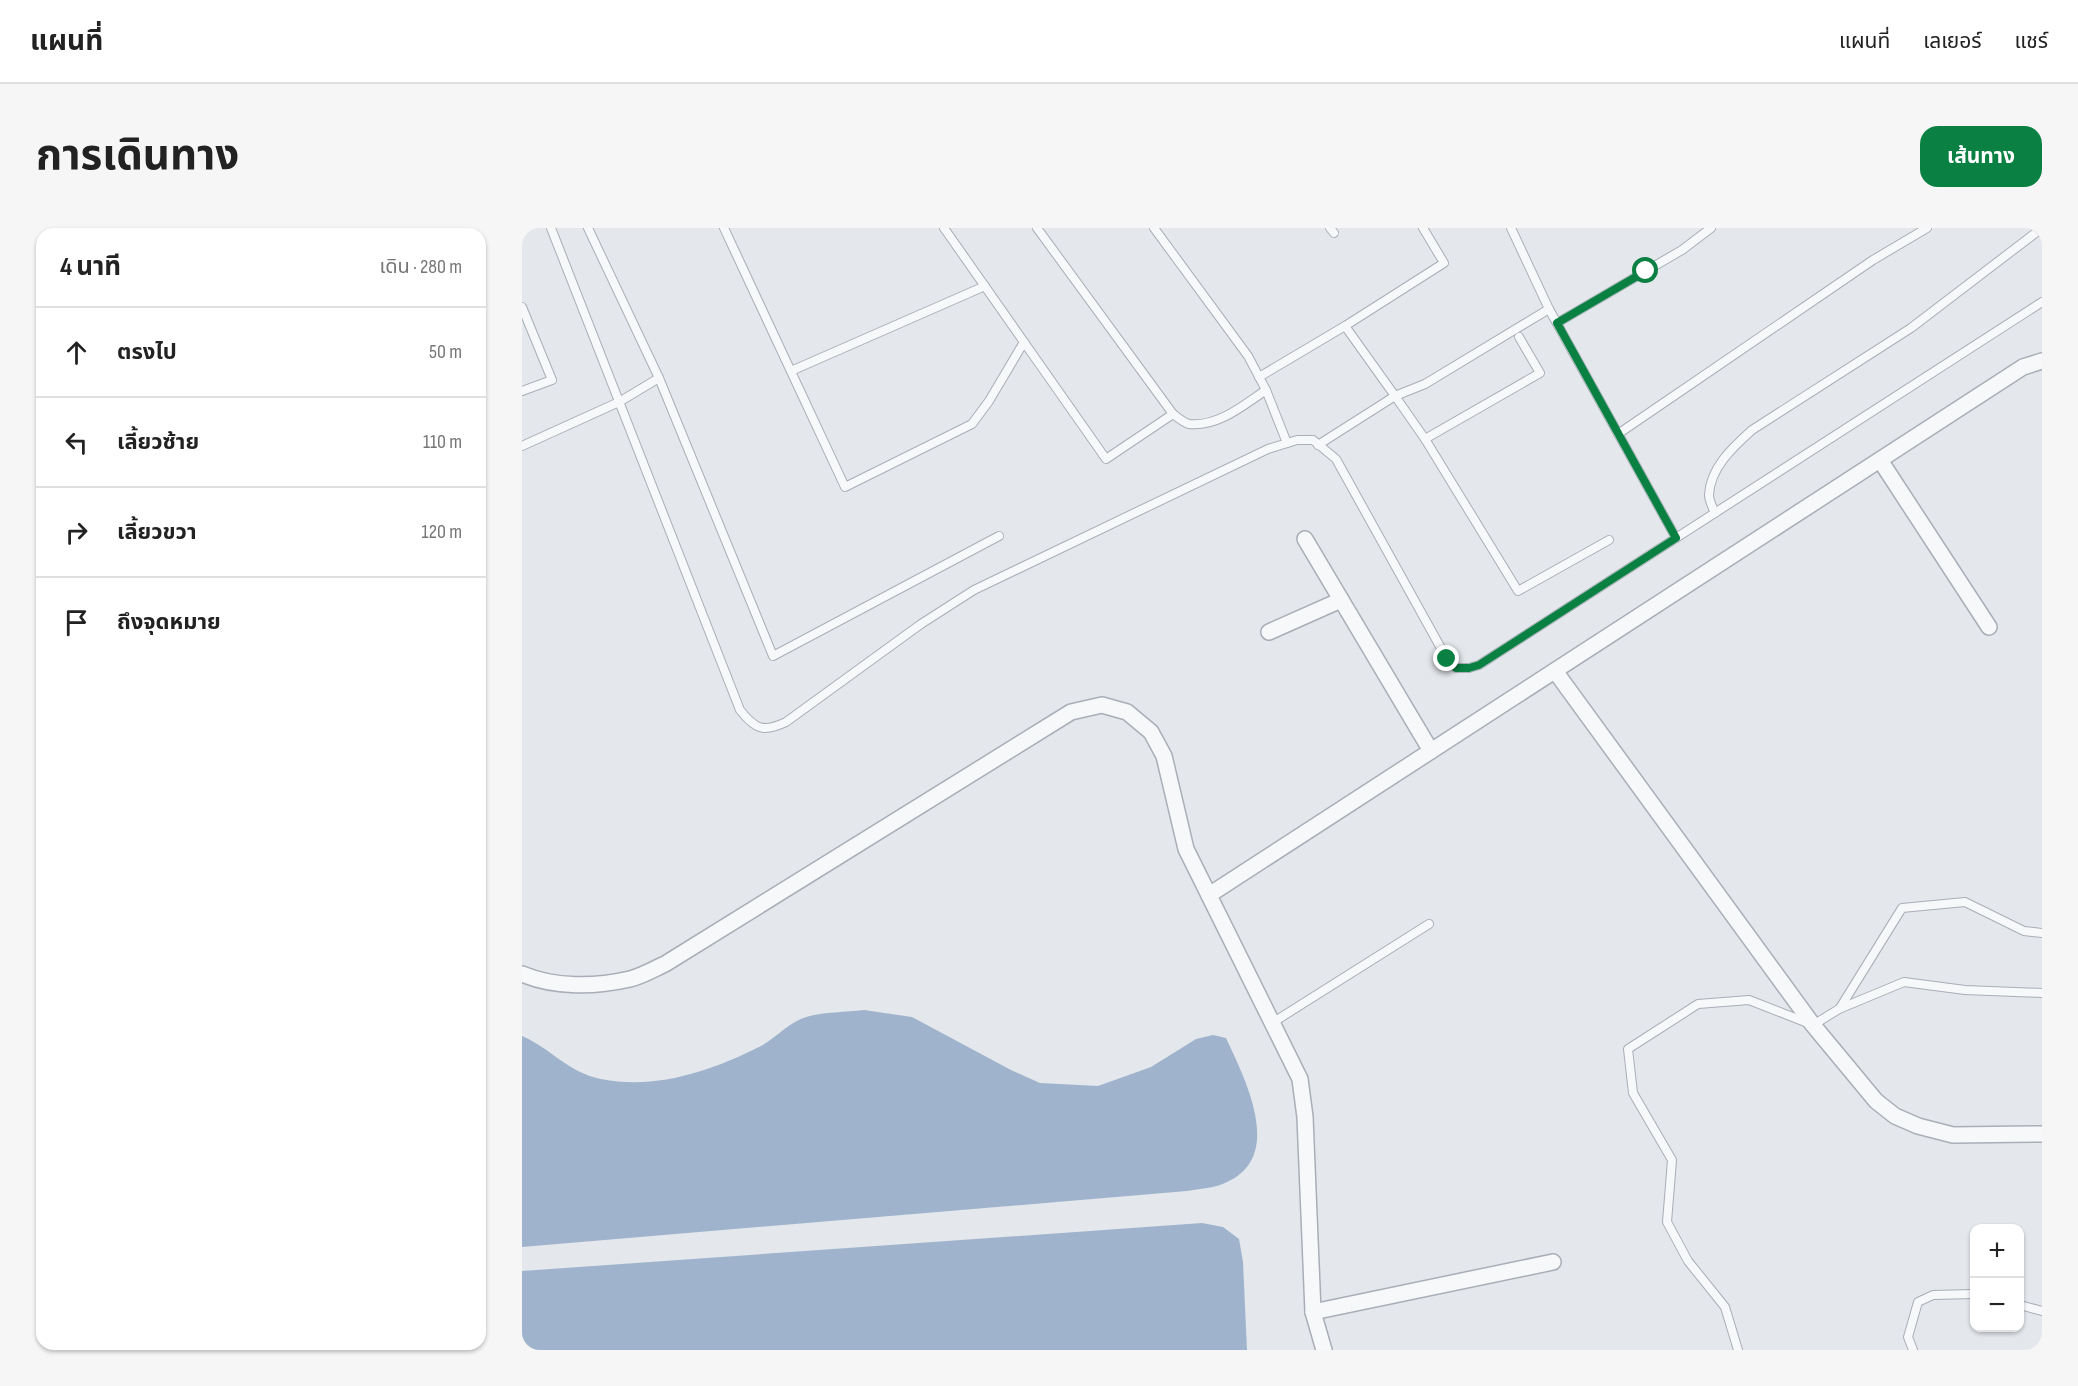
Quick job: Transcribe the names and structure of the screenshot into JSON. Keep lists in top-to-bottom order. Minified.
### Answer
{"page":{"header":"แผนที่","nav":["แผนที่","เลเยอร์","แชร์"],"title":"การเดินทาง","buttons":"เส้นทาง","heading":["4 นาที","เดิน · 280 m"],"list":[["ตรงไป","50 m"],["เลี้ยวซ้าย","110 m"],["เลี้ยวขวา","120 m"],"ถึงจุดหมาย"],"map_buttons":["+","−"]}}
